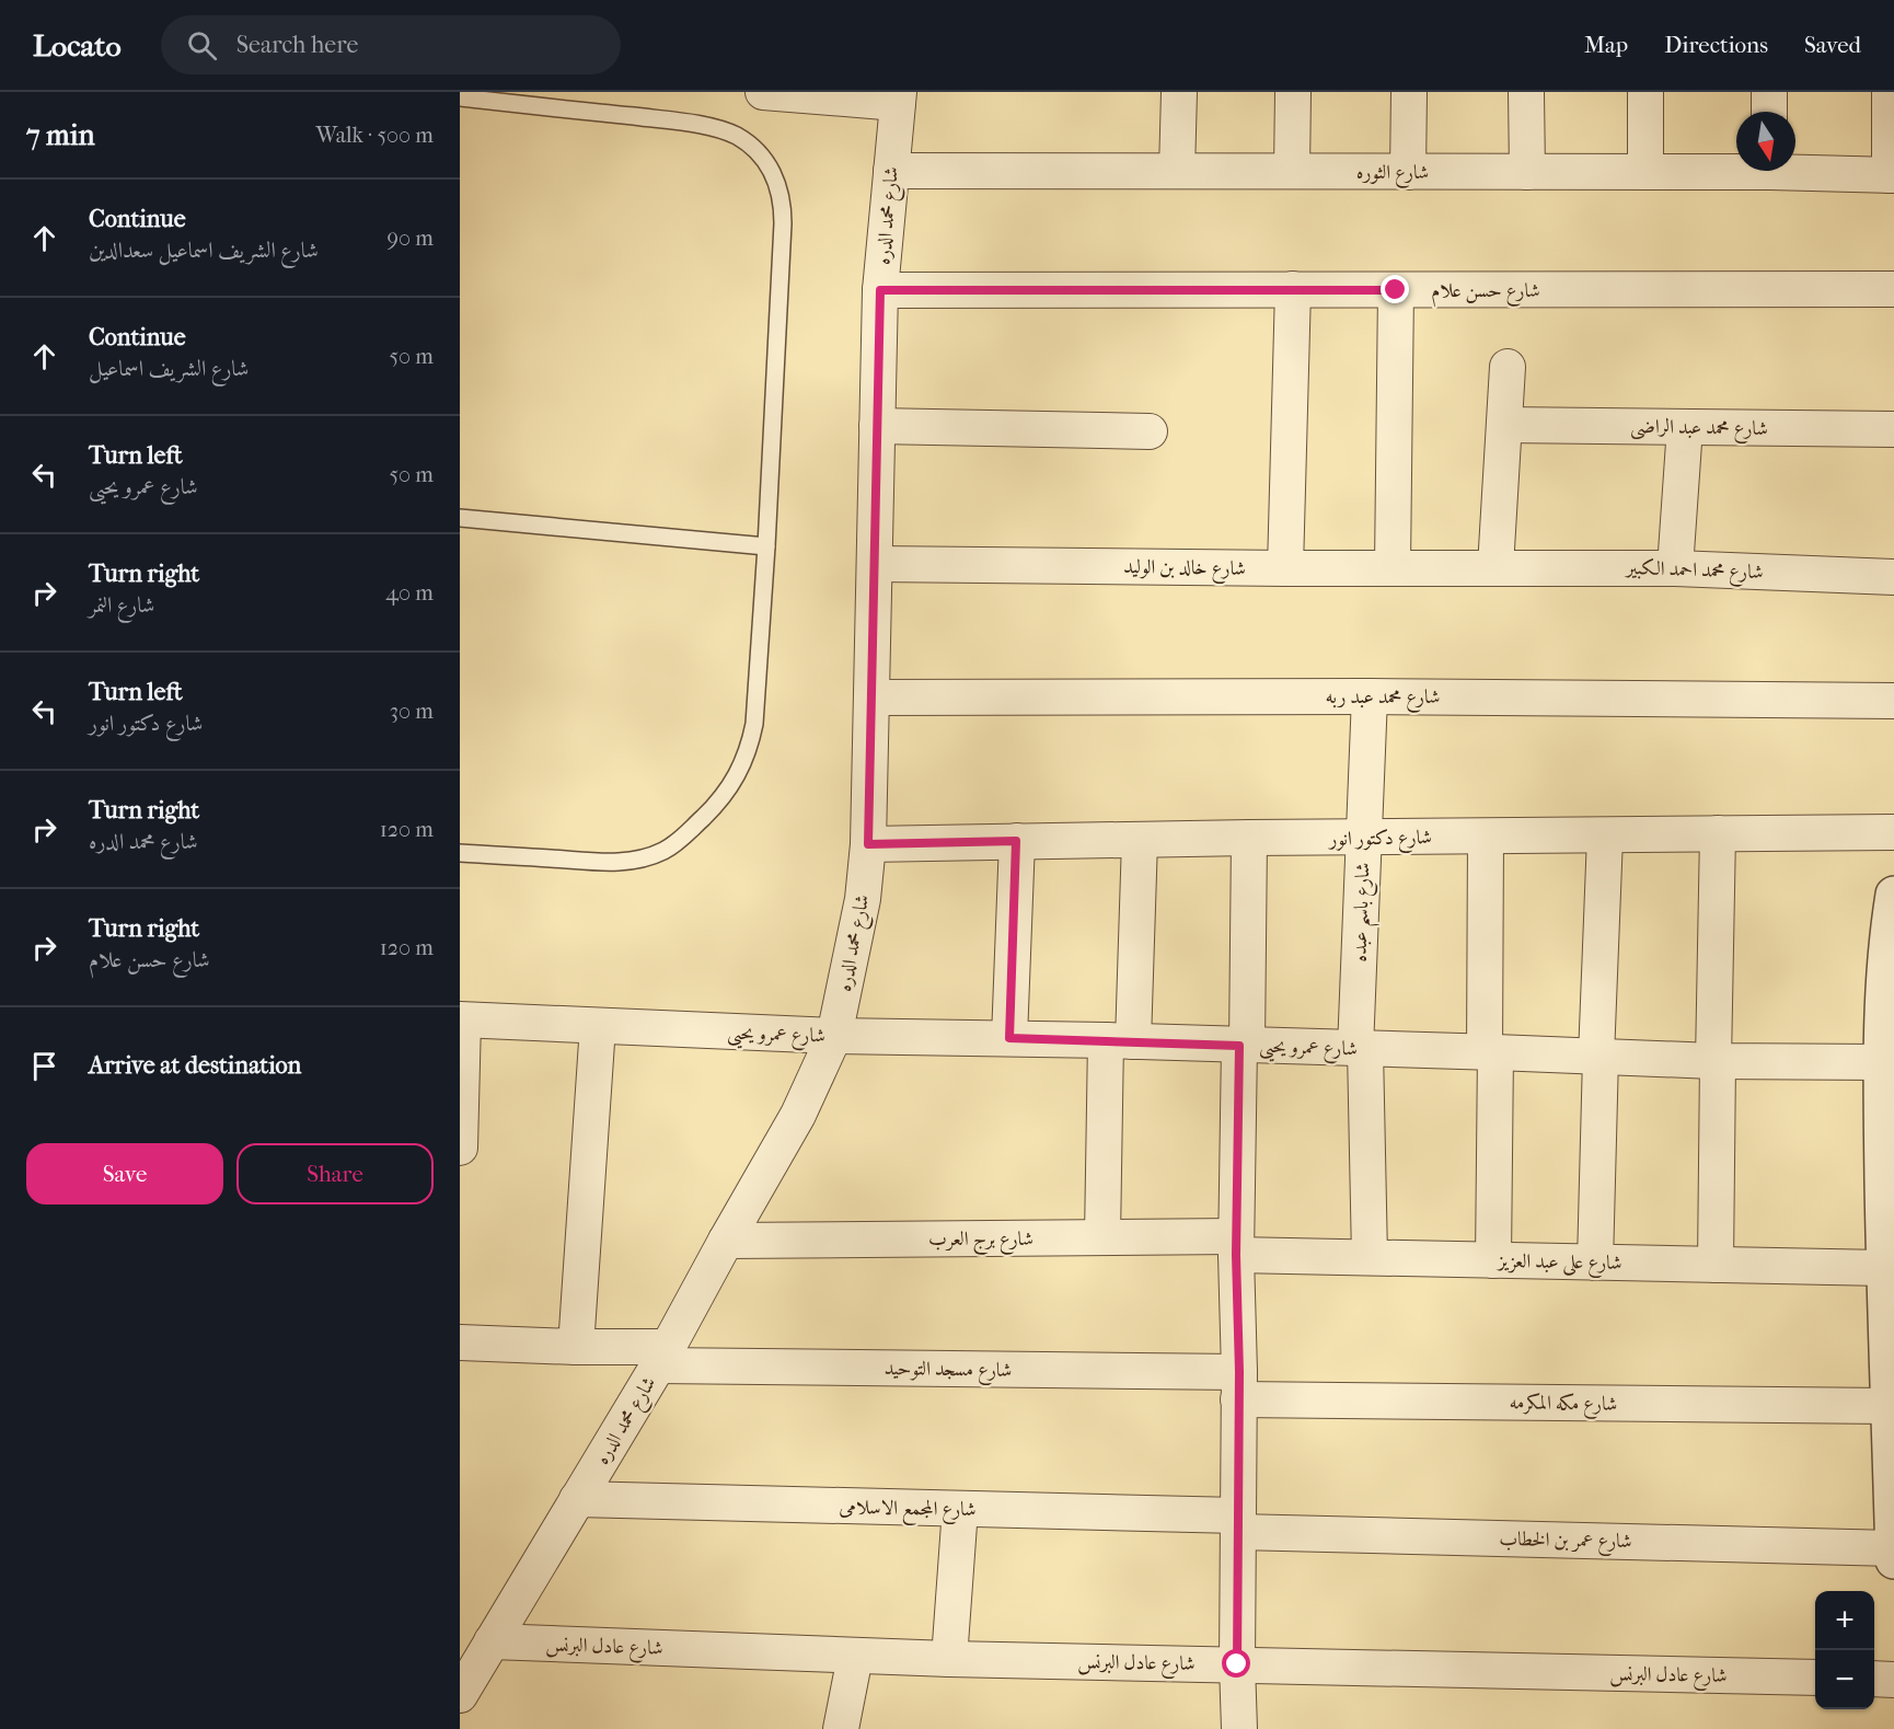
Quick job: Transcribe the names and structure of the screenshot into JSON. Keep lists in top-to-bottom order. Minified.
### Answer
{"streets":{"street":["شارع الثوره","شارع محمد الدره","شارع حسن علام","شارع محمد عبد الراضى","شارع خالد بن الوليد","شارع محمد احمد الكبير","شارع محمد عبد ربه","شارع دكتور انور","شارع باسم عبده","شارع عمرو يحيى","شارع برج العرب","شارع على عبد العزيز","شارع مسجد التوحيد","شارع مكه المكرمه","شارع المجمع الاسلامى","شارع عمر بن الخطاب","شارع عادل البرنس"]},"crossings":[["شارع الثوره","شارع محمد الدره"],["شارع محمد الدره","شارع حسن علام"],["شارع محمد الدره","شارع خالد بن الوليد"],["شارع محمد الدره","شارع محمد عبد ربه"],["شارع محمد الدره","شارع دكتور انور"],["شارع محمد الدره","شارع عمرو يحيى"],["شارع محمد الدره","شارع برج العرب"],["شارع محمد الدره","شارع مسجد التوحيد"],["شارع محمد الدره","شارع المجمع الاسلامى"],["شارع محمد الدره","شارع عادل البرنس"],["شارع خالد بن الوليد","شارع محمد احمد الكبير"],["شارع محمد عبد ربه","شارع باسم عبده"],["شارع دكتور انور","شارع باسم عبده"],["شارع باسم عبده","شارع عمرو يحيى"],["شارع باسم عبده","شارع على عبد العزيز"],["شارع برج العرب","شارع على عبد العزيز"],["شارع مسجد التوحيد","شارع مكه المكرمه"],["شارع المجمع الاسلامى","شارع عمر بن الخطاب"]],"north":"bottom","page":{"header":"Locato","search":"Search here","nav":["Map","Directions","Saved"],"heading":["7 min","Walk · 500 m"],"list":[["Continue","شارع الشريف اسماعيل سعدالدين","90 m"],["Continue","شارع الشريف اسماعيل","50 m"],["Turn left","شارع عمرو يحيى","50 m"],["Turn right","شارع النمر","40 m"],["Turn left","شارع دكتور انور","30 m"],["Turn right","شارع محمد الدره","120 m"],["Turn right","شارع حسن علام","120 m"],"Arrive at destination"],"buttons":["Save","Share"],"map_buttons":["+","−"]}}
